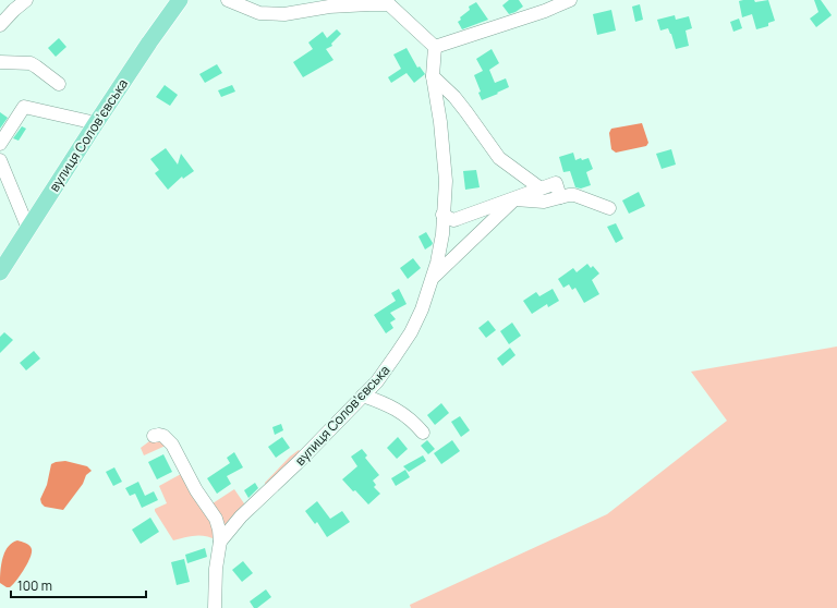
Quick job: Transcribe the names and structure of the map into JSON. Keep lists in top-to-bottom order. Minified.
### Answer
{"streets":{"main road":["вулиця Соловʼєвська"]},"scale_bar":"100 m"}
